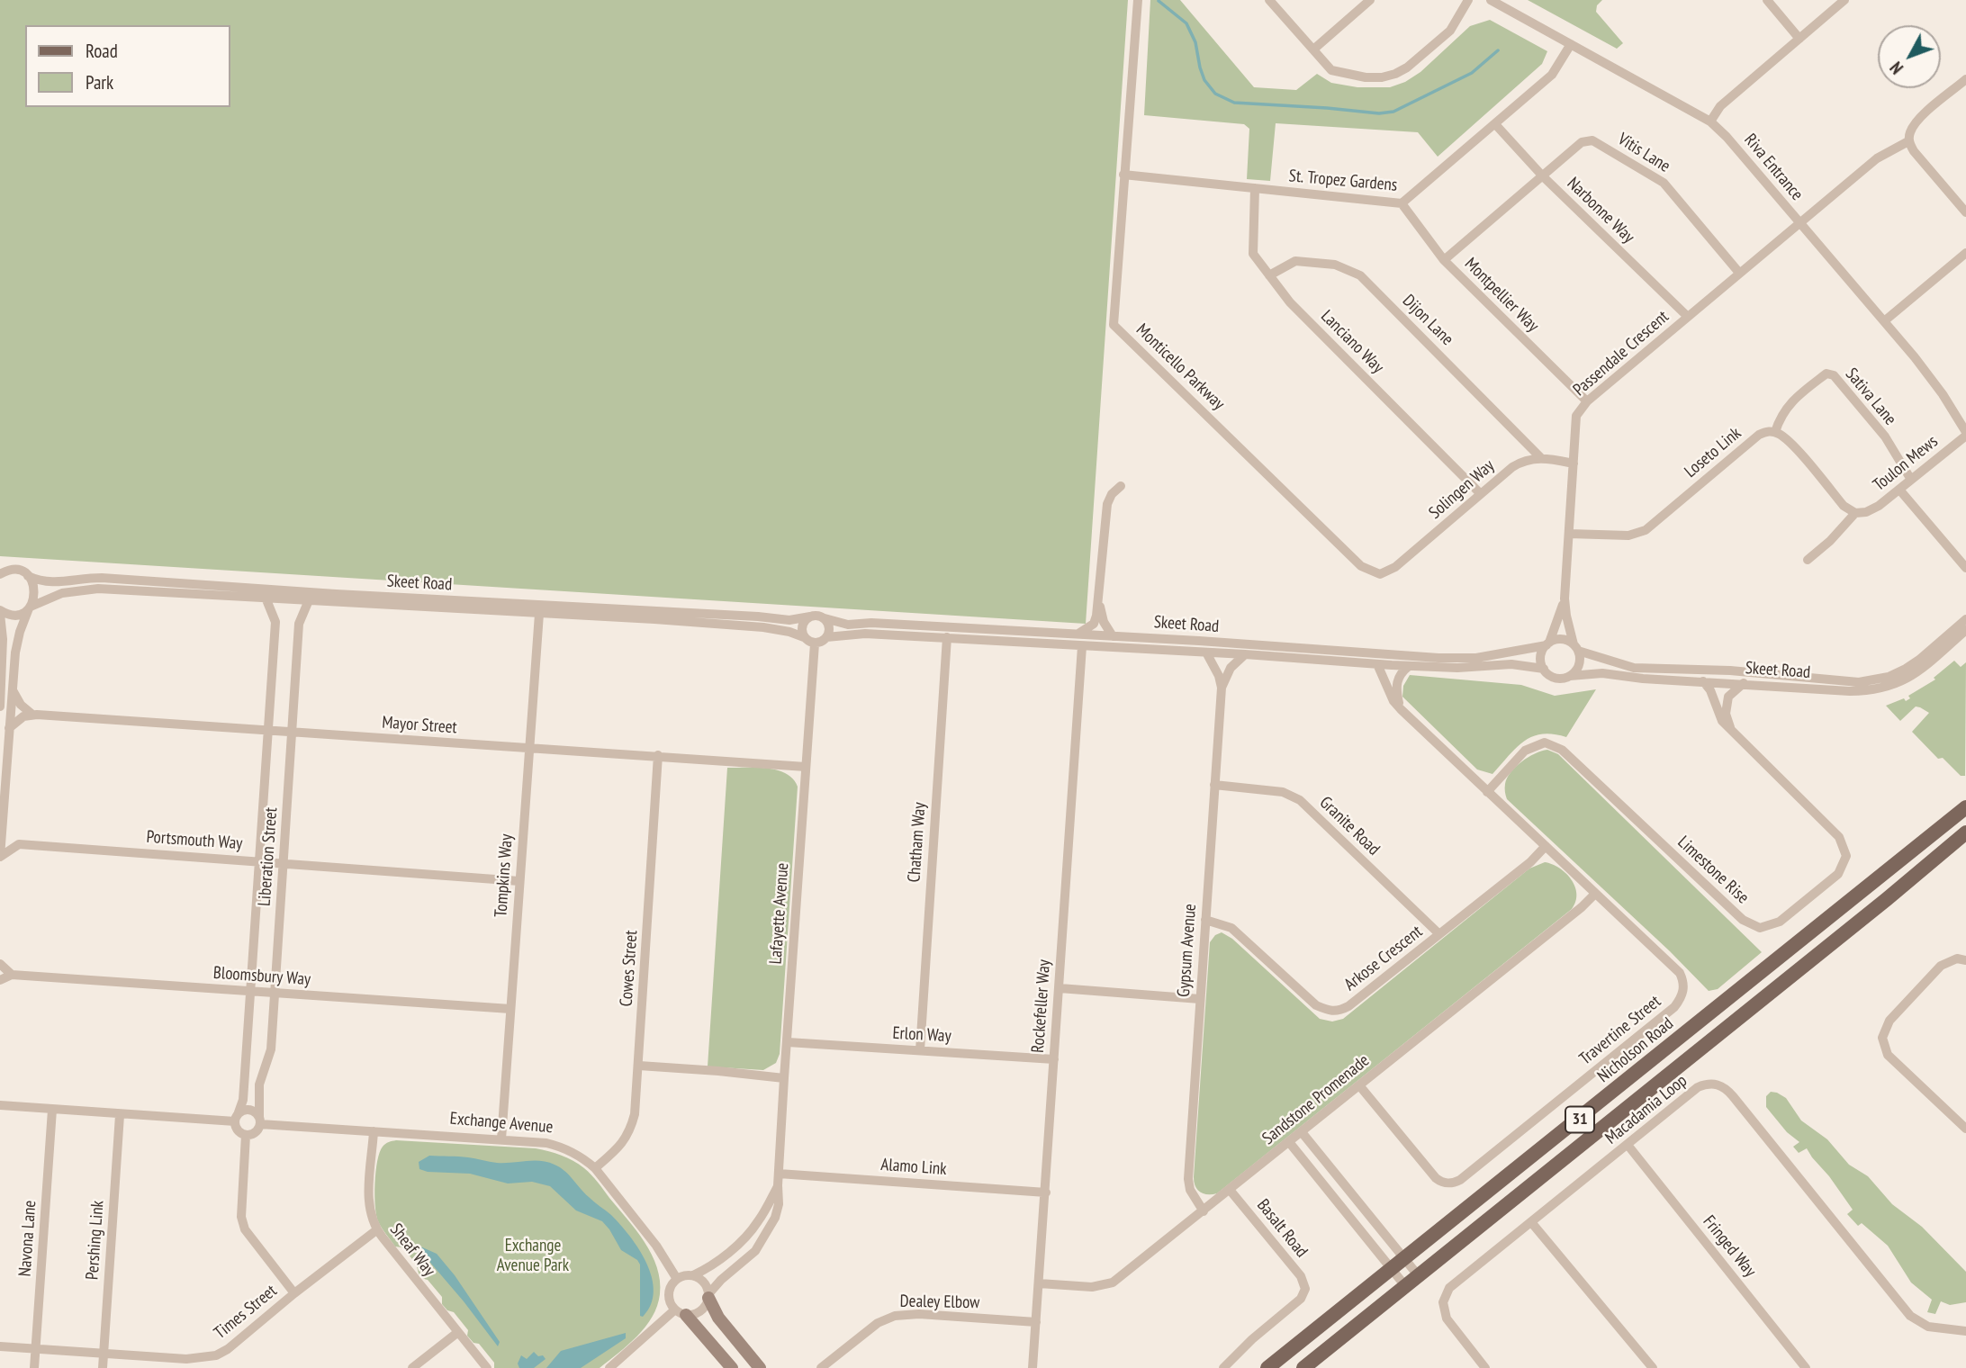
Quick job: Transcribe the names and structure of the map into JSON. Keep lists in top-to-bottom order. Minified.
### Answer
{"streets":{"main road":["Nicholson Road","31"],"street":["Vitis Lane","Riva Entrance","St. Tropez Gardens","Narbonne Way","Montpellier Way","Dijon Lane","Lanciano Way","Passendale Crescent","Monticello Parkway","Sativa Lane","Loseto Link","Toulon Mews","Solingen Way","Skeet Road","Mayor Street","Granite Road","Portsmouth Way","Chatham Way","Liberation Street","Limestone Rise","Tompkins Way","Lafayette Avenue","Gypsum Avenue","Arkose Crescent","Cowes Street","Bloomsbury Way","Rockefeller Way","Travertine Street","Erlon Way","Sandstone Promenade","Macadamia Loop","Exchange Avenue","Alamo Link","Basalt Road","Navona Lane","Pershing Link","Fringed Way","Sheaf Way","Dealey Elbow","Times Street"]},"crossings":[["Vitis Lane","Narbonne Way"],["Vitis Lane","Montpellier Way"],["Vitis Lane","Passendale Crescent"],["Riva Entrance","St. Tropez Gardens"],["Riva Entrance","Passendale Crescent"],["Riva Entrance","Toulon Mews"],["St. Tropez Gardens","Narbonne Way"],["St. Tropez Gardens","Montpellier Way"],["St. Tropez Gardens","Lanciano Way"],["St. Tropez Gardens","Monticello Parkway"],["Narbonne Way","Passendale Crescent"],["Montpellier Way","Passendale Crescent"],["Dijon Lane","Lanciano Way"],["Dijon Lane","Solingen Way"],["Lanciano Way","Solingen Way"],["Passendale Crescent","Loseto Link"],["Passendale Crescent","Skeet Road"],["Monticello Parkway","Solingen Way"],["Sativa Lane","Loseto Link"],["Sativa Lane","Toulon Mews"],["Skeet Road","Chatham Way"],["Skeet Road","Liberation Street"],["Skeet Road","Limestone Rise"],["Skeet Road","Tompkins Way"],["Skeet Road","Lafayette Avenue"],["Skeet Road","Gypsum Avenue"],["Skeet Road","Rockefeller Way"],["Skeet Road","Travertine Street"],["Mayor Street","Liberation Street"],["Mayor Street","Tompkins Way"],["Mayor Street","Lafayette Avenue"],["Mayor Street","Cowes Street"],["Granite Road","Gypsum Avenue"],["Granite Road","Arkose Crescent"],["Portsmouth Way","Liberation Street"],["Portsmouth Way","Tompkins Way"],["Chatham Way","Erlon Way"],["Liberation Street","Bloomsbury Way"],["Liberation Street","Exchange Avenue"],["Limestone Rise","Travertine Street"],["Tompkins Way","Bloomsbury Way"],["Tompkins Way","Exchange Avenue"],["Lafayette Avenue","Erlon Way"],["Lafayette Avenue","Exchange Avenue"],["Lafayette Avenue","Alamo Link"],["Gypsum Avenue","Arkose Crescent"],["Gypsum Avenue","Sandstone Promenade"],["Arkose Crescent","Travertine Street"],["Cowes Street","Exchange Avenue"],["Rockefeller Way","Erlon Way"],["Rockefeller Way","Sandstone Promenade"],["Rockefeller Way","Alamo Link"],["Rockefeller Way","Dealey Elbow"],["Travertine Street","Sandstone Promenade"],["Sandstone Promenade","Basalt Road"],["Macadamia Loop","Fringed Way"],["Exchange Avenue","Sheaf Way"],["Navona Lane","Times Street"],["Pershing Link","Times Street"],["Sheaf Way","Times Street"]],"parks":["Exchange Avenue Park"],"legend":["Road","Park"],"north":"bottom left"}
